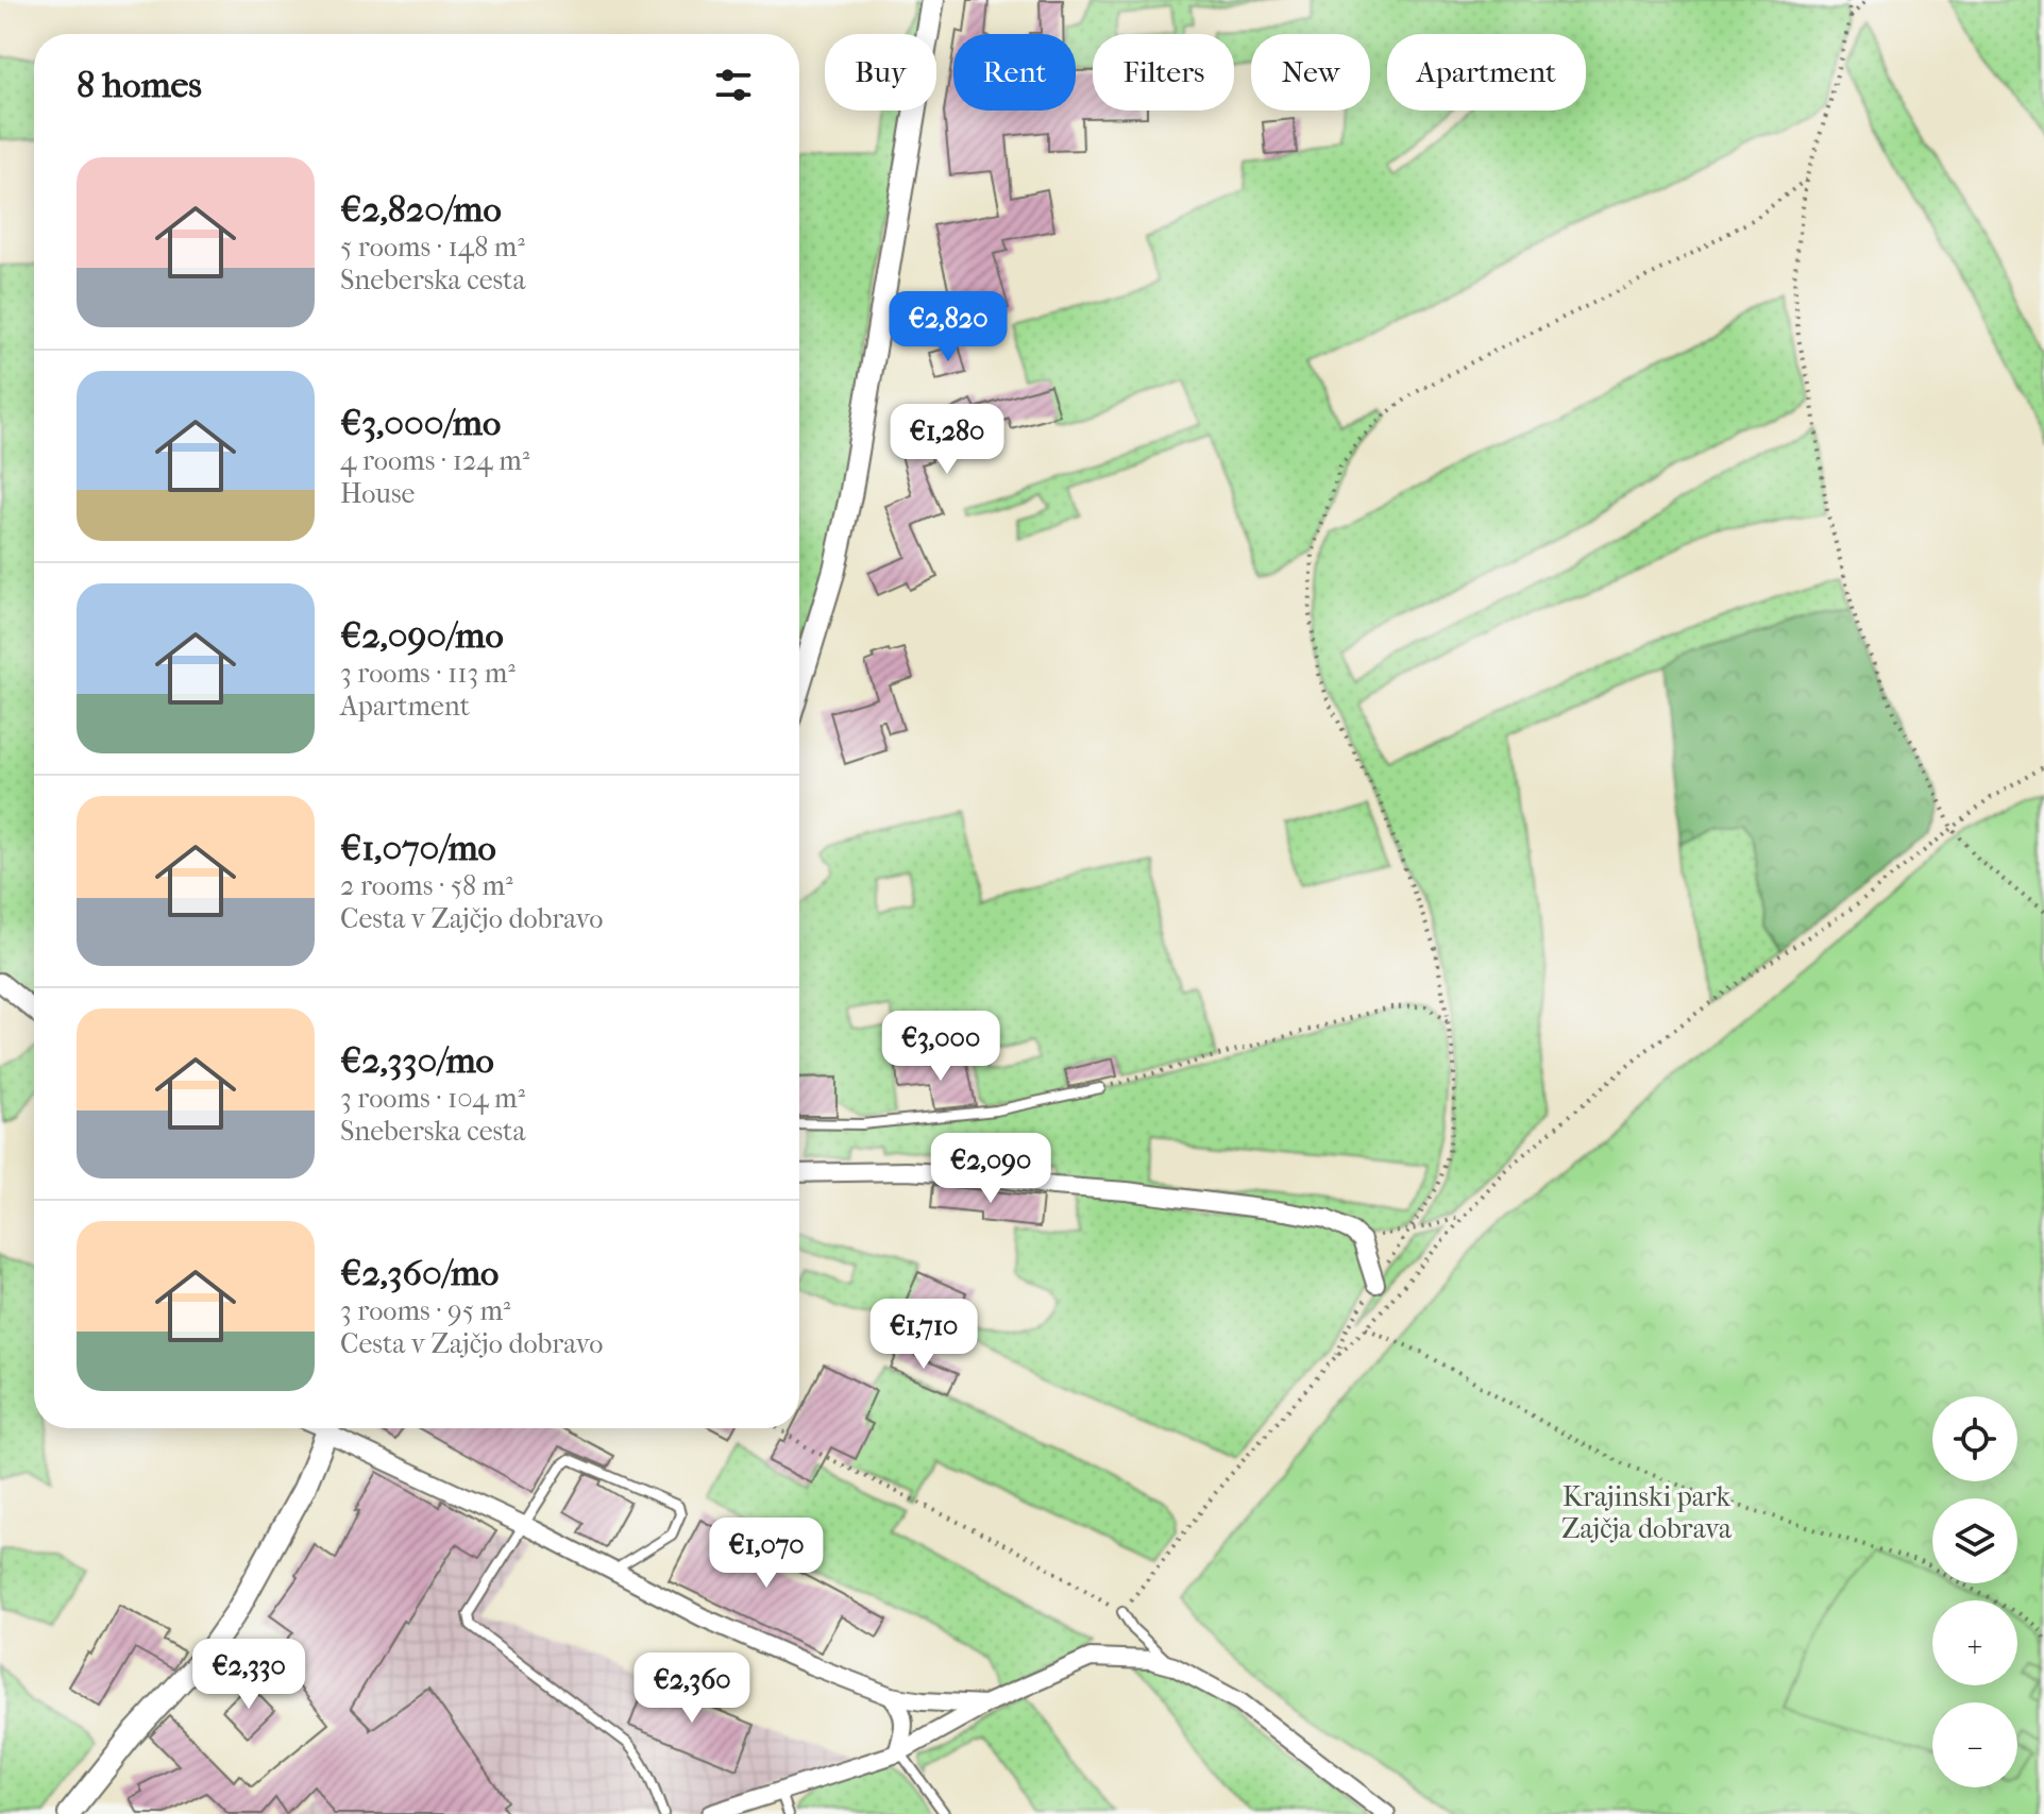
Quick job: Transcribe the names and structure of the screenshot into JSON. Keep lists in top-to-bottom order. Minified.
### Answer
{"parks":["Krajinski park Zajčja dobrava"],"page":{"chip":["Buy","Rent","Filters","New","Apartment"],"heading":"8 homes","list":[{"name":"€2,820/mo","note":"5 rooms · 148 m² · Sneberska cesta"},{"name":"€3,000/mo","note":"4 rooms · 124 m² · House"},{"name":"€2,090/mo","note":"3 rooms · 113 m² · Apartment"},{"name":"€1,070/mo","note":"2 rooms · 58 m² · Cesta v Zajčjo dobravo"},{"name":"€2,330/mo","note":"3 rooms · 104 m² · Sneberska cesta"},{"name":"€2,360/mo","note":"3 rooms · 95 m² · Cesta v Zajčjo dobravo"}],"price":["€2,820","€1,280","€3,000","€2,090","€1,710","€1,070","€2,330","€2,360"],"map_buttons":["+","−"]}}
